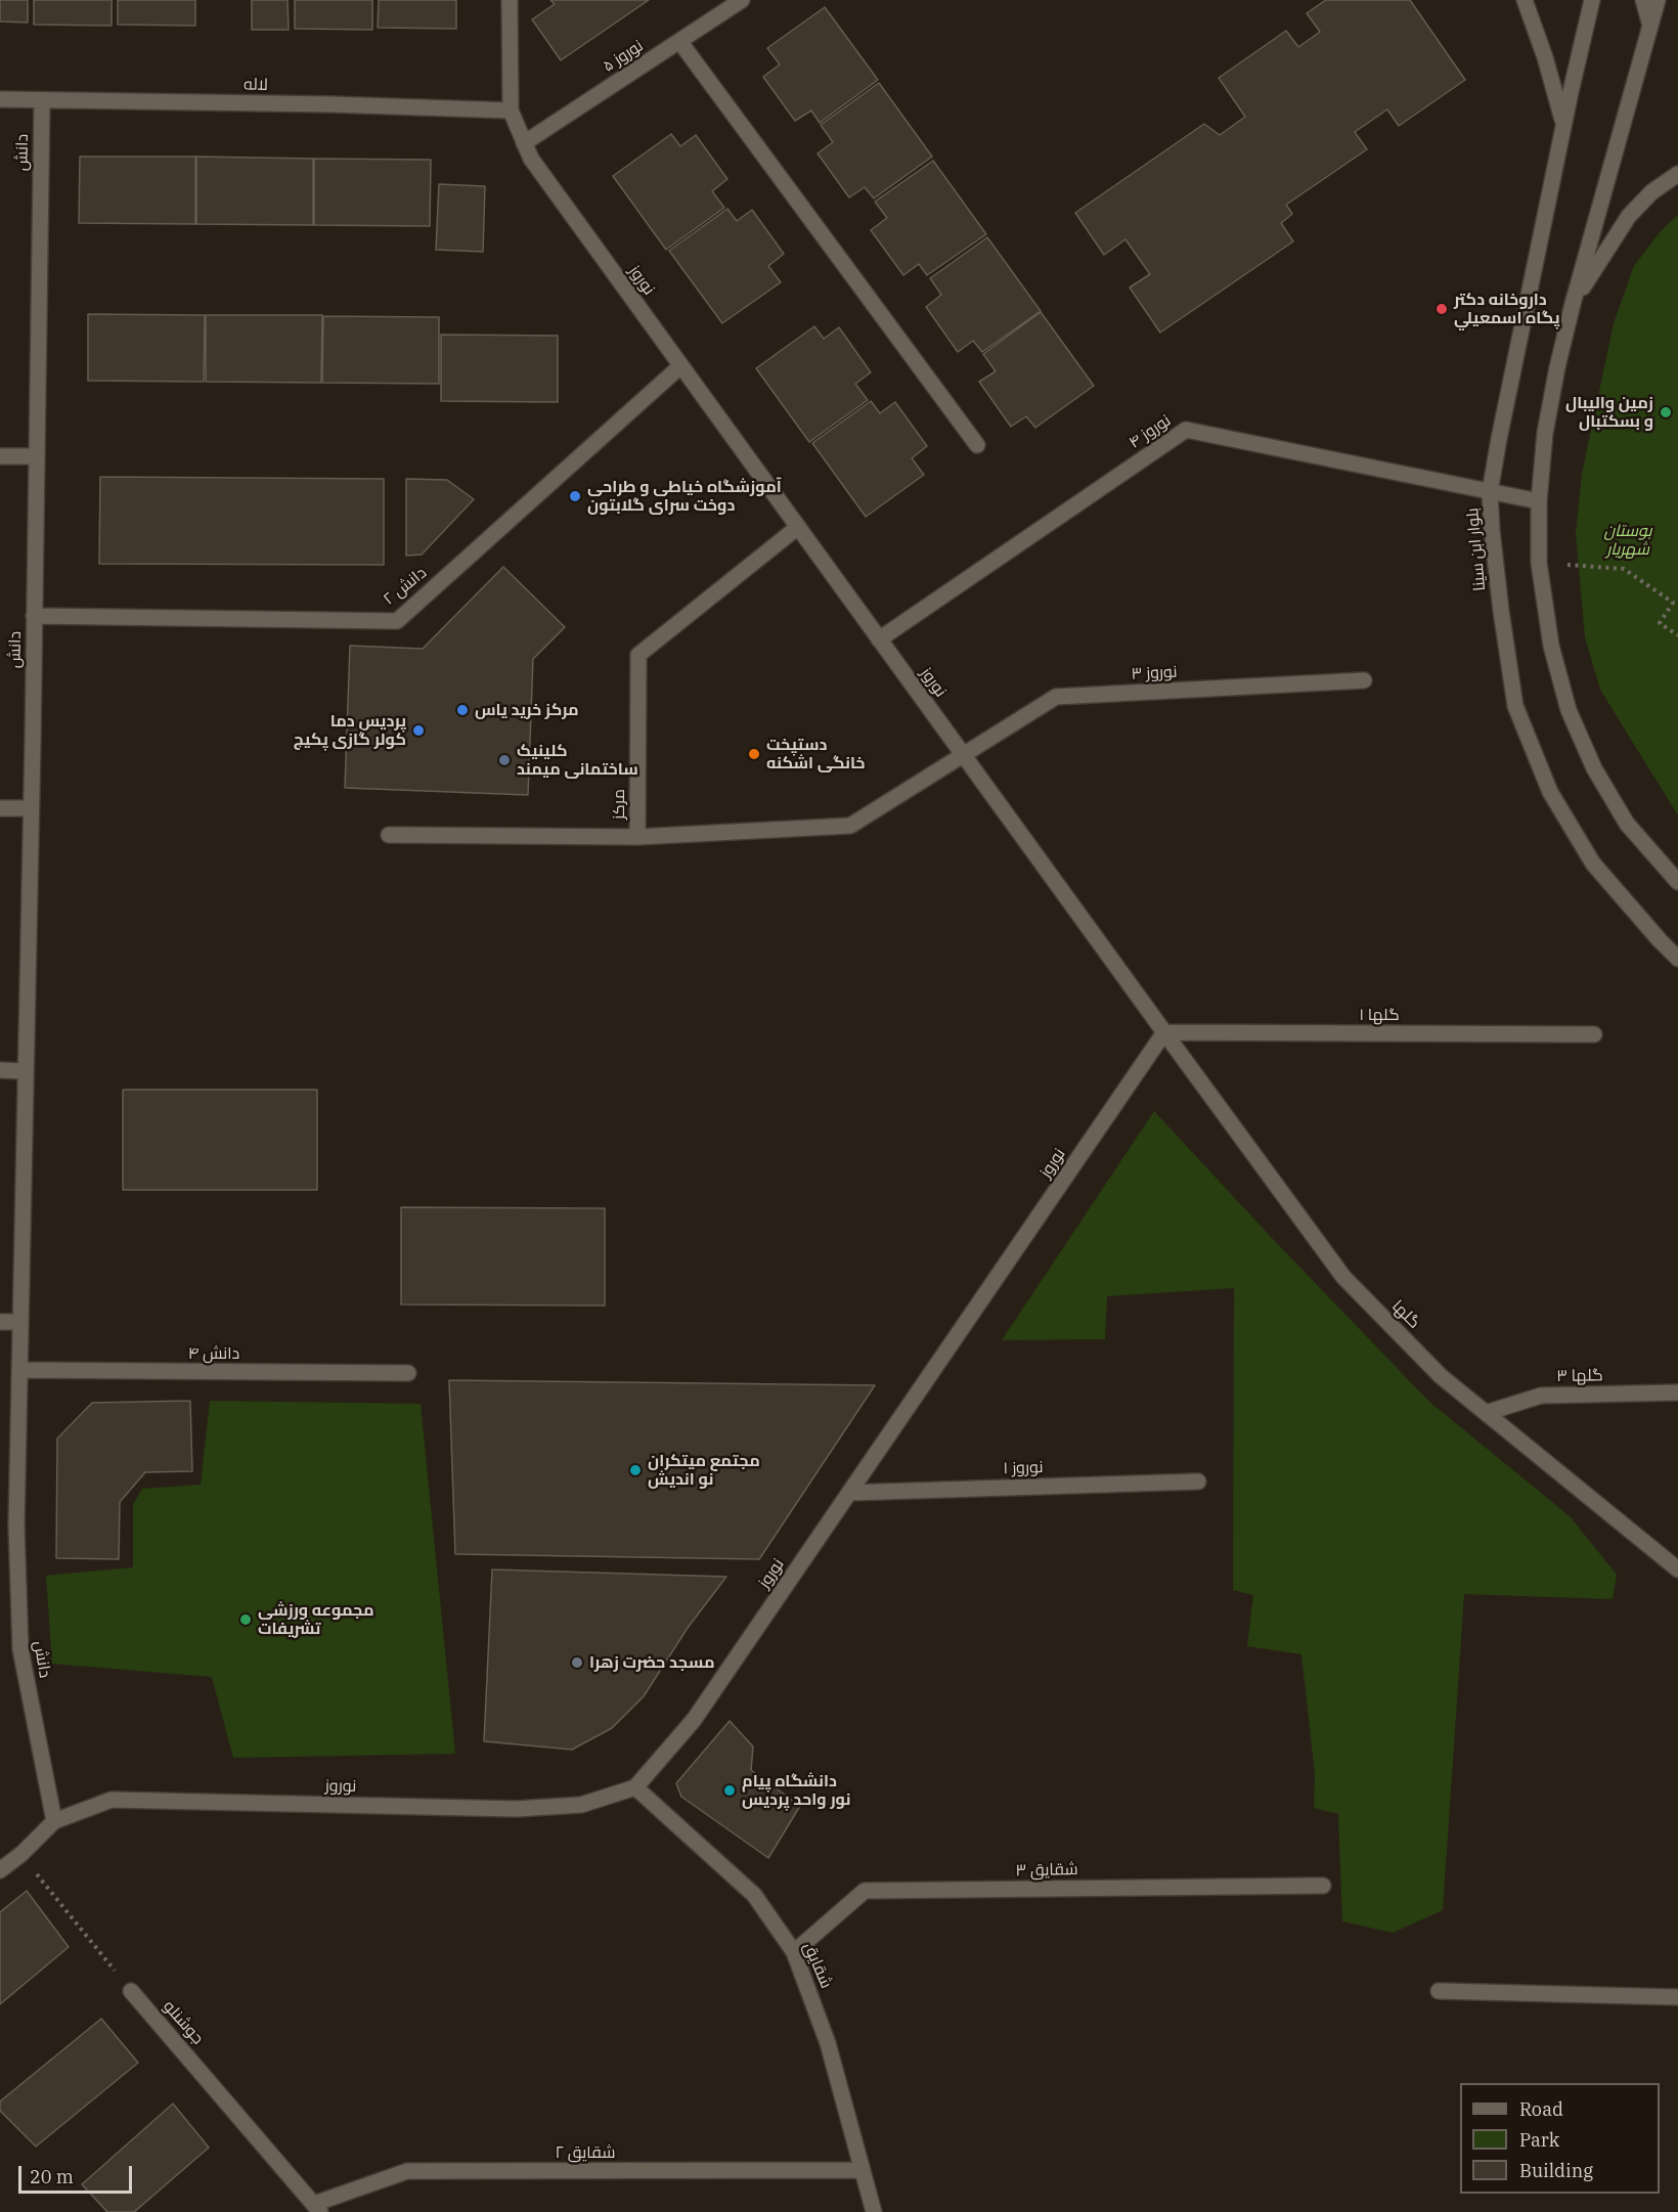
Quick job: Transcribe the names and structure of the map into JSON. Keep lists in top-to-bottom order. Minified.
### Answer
{"streets":{"street":["نوروز ۵","لاله","دانش","نوروز","نوروز ۴","بلوار ابن سینا","دانش ۲","نوروز ۳","مرکز","گلها ۱","گلها","دانش ۴","گلها ۳","نوروز ۱","شقایق ۳","شقایق","جوشنلو","شقایق ۲"]},"crossings":[["نوروز ۵","نوروز"],["لاله","دانش"],["لاله","نوروز"],["دانش","نوروز"],["دانش","دانش ۲"],["دانش","دانش ۴"],["نوروز","نوروز ۴"],["نوروز","دانش ۲"],["نوروز","نوروز ۳"],["نوروز","مرکز"],["نوروز","گلها ۱"],["نوروز","گلها"],["نوروز","نوروز ۱"],["نوروز","شقایق"],["نوروز ۴","بلوار ابن سینا"],["نوروز ۳","مرکز"],["گلها ۱","گلها"],["گلها","گلها ۳"],["شقایق ۳","شقایق"],["شقایق","شقایق ۲"],["جوشنلو","شقایق ۲"]],"parks":["بوستان شهریار"],"places":["داروخانه دكتر پگاه اسمعيلي","زمین والیبال و بسکتبال","آموزشگاه خیاطی و طراحی دوخت سرای گلابتون","مرکز خرید یاس","پردیس دما کولر گازی پکیج","دستپخت خانگی اشکنه","کلینیک ساختمانی میمند","مجتمع میتکران نو اندیش","مجموعه ورزشی تشریفات","مسجد حضرت زهرا","دانشگاه پیام نور واحد پردیس"],"legend":["Road","Park","Building"],"scale_bar":"20 m"}
